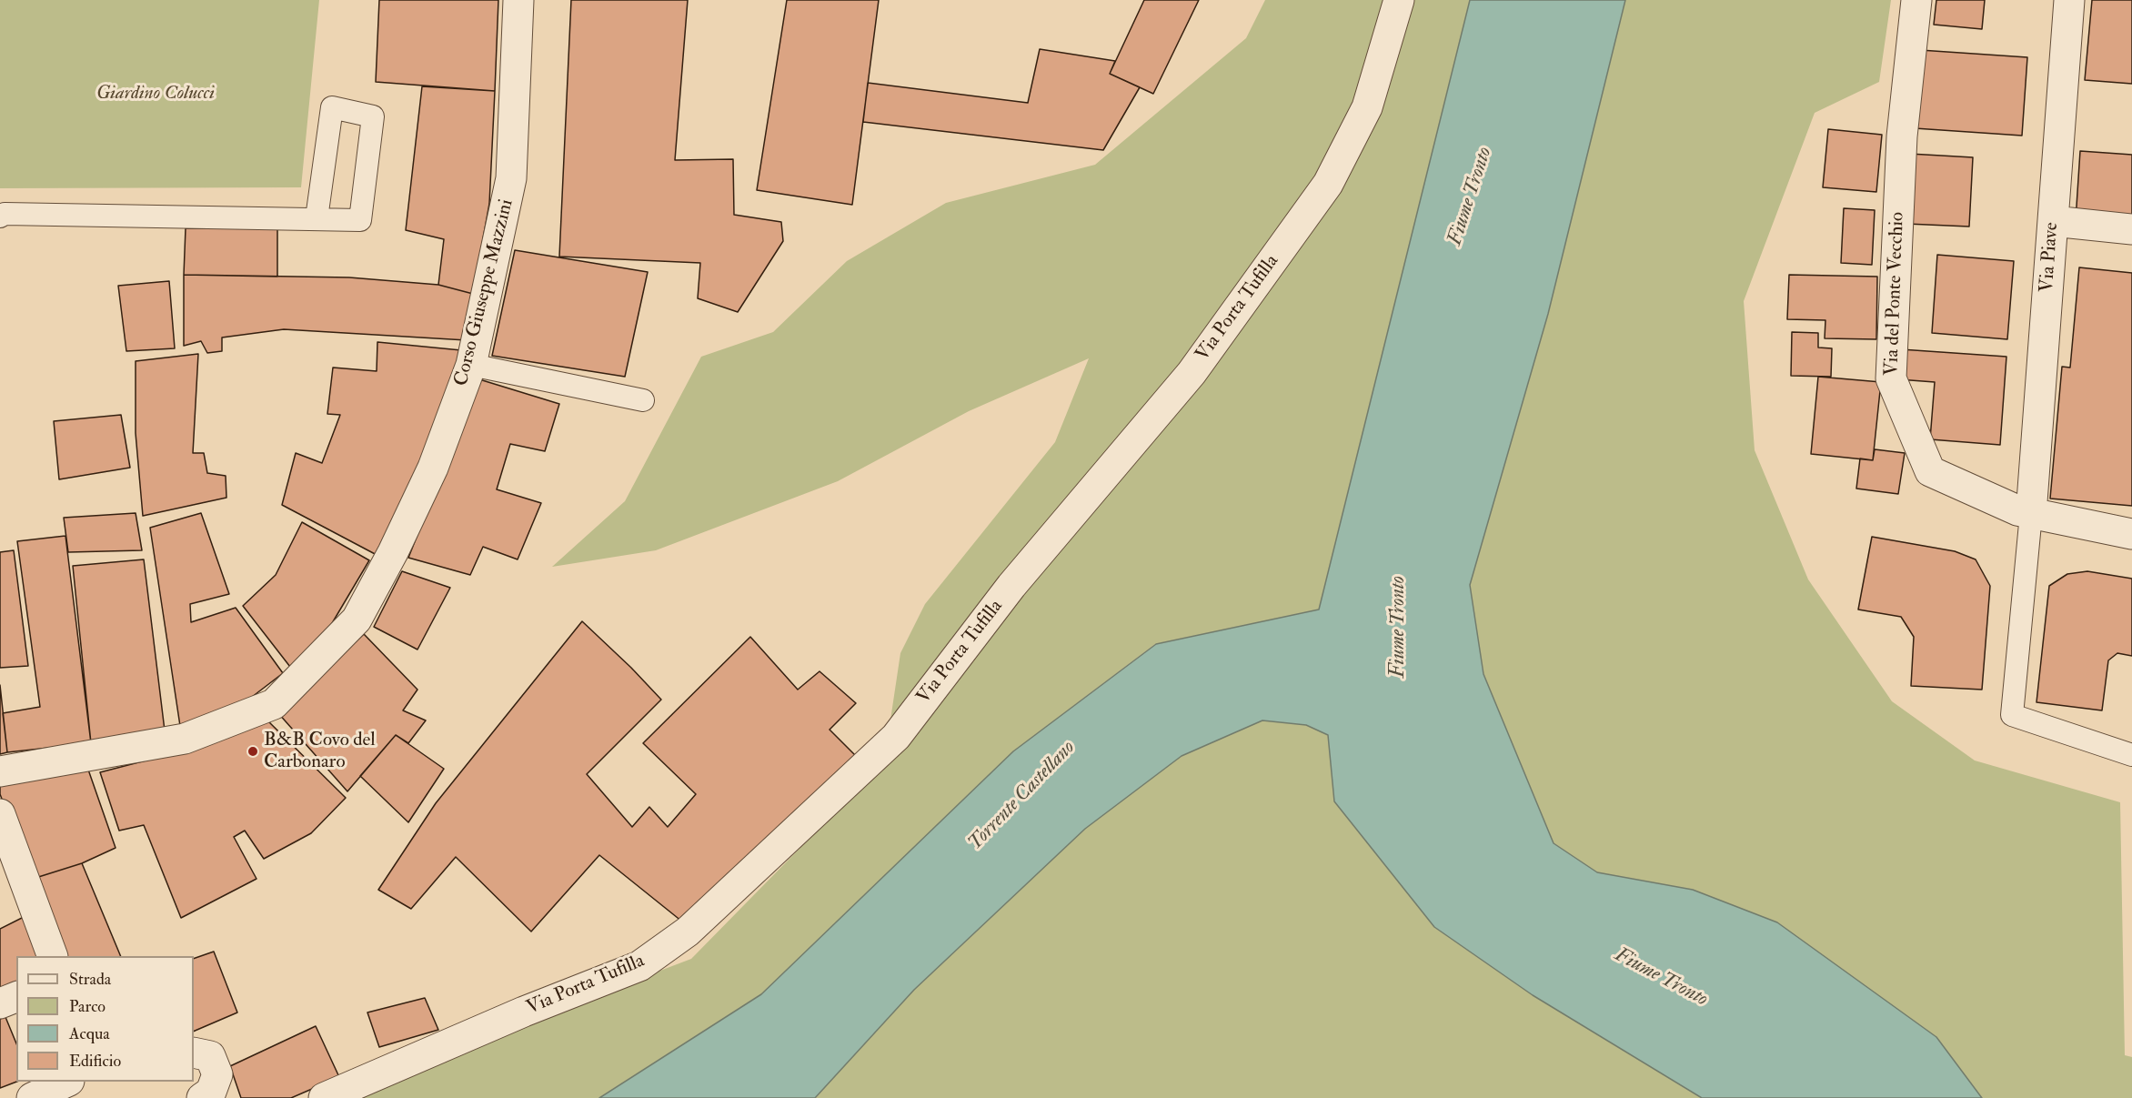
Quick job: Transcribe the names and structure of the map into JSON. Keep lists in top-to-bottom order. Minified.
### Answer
{"streets":{"street":["Via Piave","Corso Giuseppe Mazzini","Via del Ponte Vecchio","Via Porta Tufilla"]},"crossings":[["Via Piave","Via del Ponte Vecchio"]],"water":["Fiume Tronto","Torrente Castellano"],"parks":["Giardino Colucci"],"places":["B&B Covo del Carbonaro"],"legend":["Strada","Parco","Acqua","Edificio"]}
